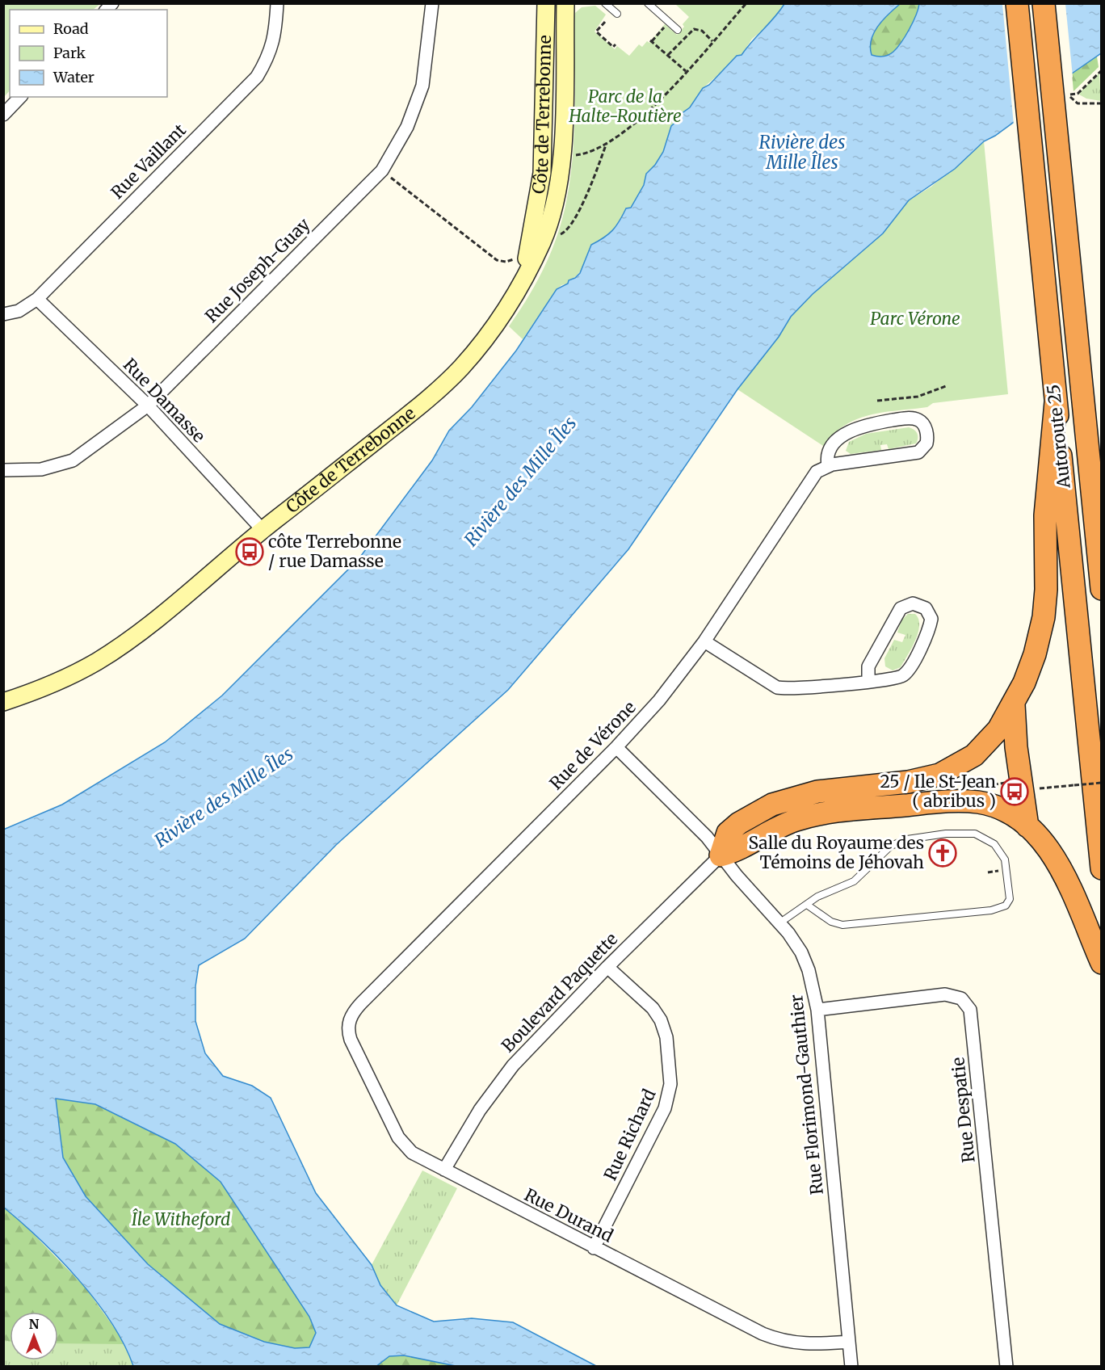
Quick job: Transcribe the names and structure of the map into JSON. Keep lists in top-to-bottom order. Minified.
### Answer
{"streets":{"highway":["Autoroute 25"],"main road":["Côte de Terrebonne"],"street":["Rue Vaillant","Rue Joseph-Guay","Rue Damasse","Rue de Vérone","Boulevard Paquette","Rue Florimond-Gauthier","Rue Despatie","Rue Richard","Rue Durand"]},"crossings":[["Côte de Terrebonne","Rue Damasse"],["Rue Vaillant","Rue Damasse"],["Rue Joseph-Guay","Rue Damasse"],["Rue de Vérone","Rue Florimond-Gauthier"],["Rue de Vérone","Rue Durand"],["Boulevard Paquette","Rue Florimond-Gauthier"],["Boulevard Paquette","Rue Richard"],["Boulevard Paquette","Rue Durand"],["Rue Florimond-Gauthier","Rue Despatie"],["Rue Florimond-Gauthier","Rue Durand"],["Rue Richard","Rue Durand"]],"water":["Rivière des Mille Îles"],"parks":["Parc de la Halte-Routière","Parc Vérone","Île Witheford"],"places":{"bus stop":["côte Terrebonne / rue Damasse","25 / Ile St-Jean ( abribus )"],"church":["Salle du Royaume des Témoins de Jéhovah"]},"legend":["Road","Park","Water"],"north":"top"}
